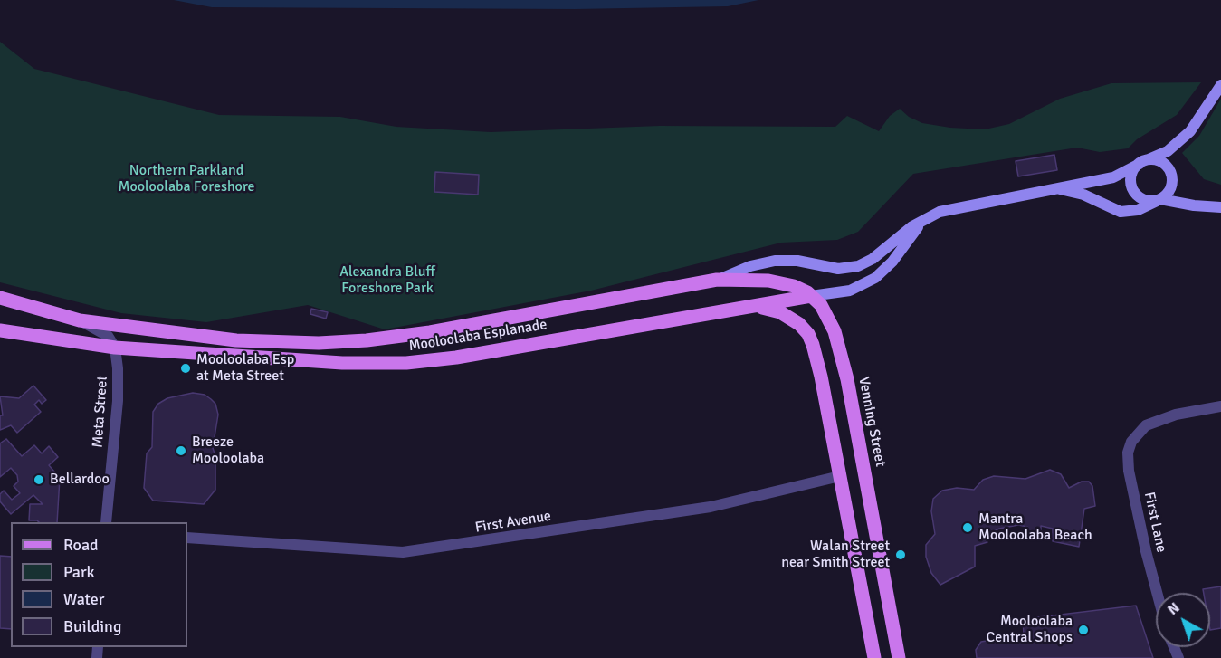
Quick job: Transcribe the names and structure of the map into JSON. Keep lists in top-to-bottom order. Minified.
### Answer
{"streets":{"main road":["Mooloolaba Esplanade","Venning Street"],"street":["Meta Street","First Avenue","First Lane"]},"crossings":[["Mooloolaba Esplanade","Meta Street"],["Mooloolaba Esplanade","Venning Street"]],"parks":["Northern Parkland Mooloolaba Foreshore","Alexandra Bluff Foreshore Park"],"places":["Mooloolaba Esp at Meta Street","Breeze Mooloolaba","Bellardoo","Mantra Mooloolaba Beach","Walan Street near Smith Street","Mooloolaba Central Shops"],"legend":["Road","Park","Water","Building"],"north":"top left"}
